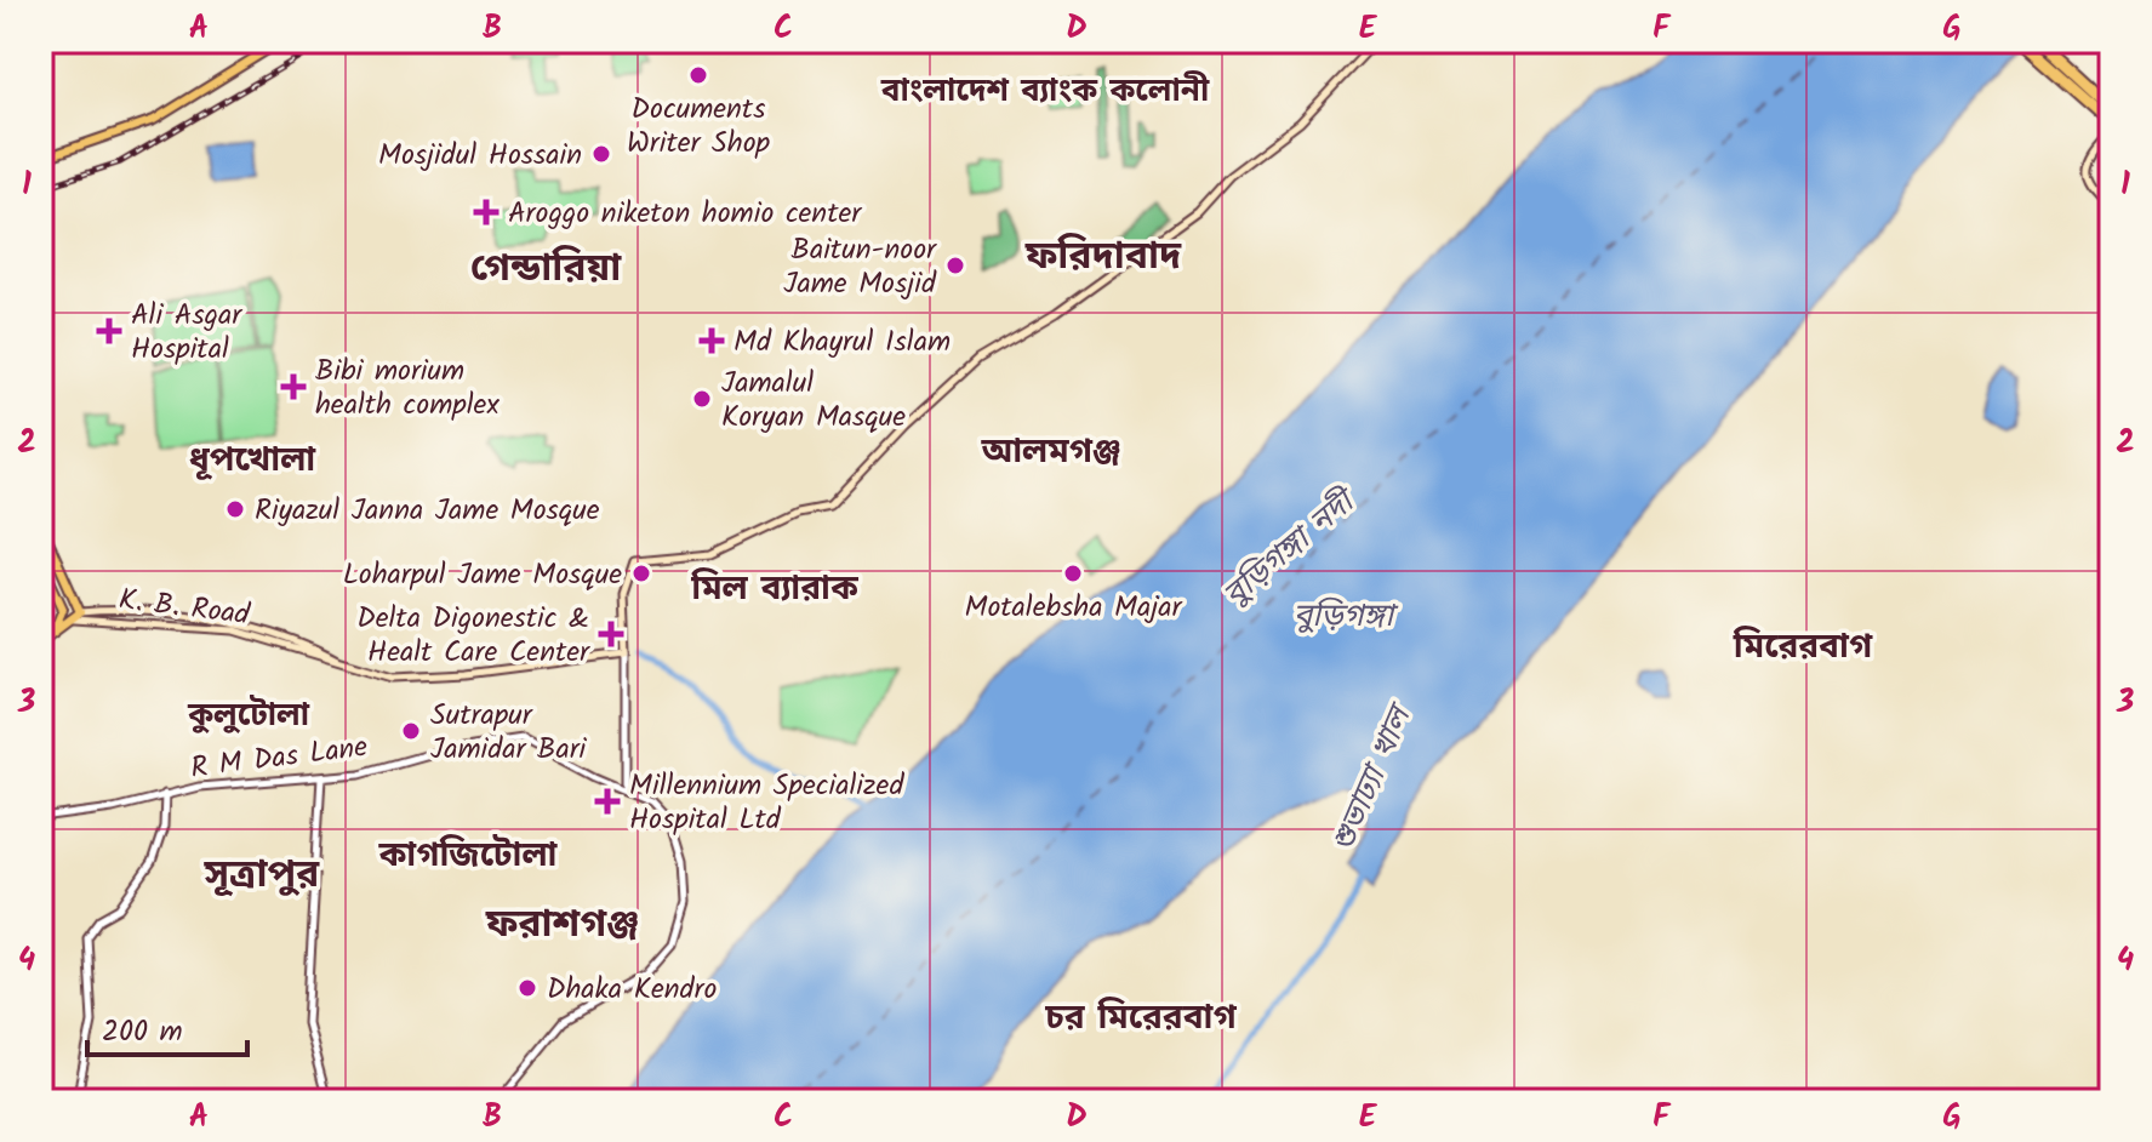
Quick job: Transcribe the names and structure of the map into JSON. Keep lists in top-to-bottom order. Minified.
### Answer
{"streets":{"main road":["K. B. Road"],"street":["R M Das Lane"]},"districts":["বাংলাদেশ ব্যাংক কলোনী","ফরিদাবাদ","গেন্ডারিয়া","আলমগঞ্জ","ধূপখোলা","মিল ব্যারাক","মিরেরবাগ","কুলুটোলা","কাগজিটোলা","সূত্রাপুর","ফরাশগঞ্জ","চর মিরেরবাগ"],"water":["বুড়িগঙ্গা নদী","বুড়িগঙ্গা","শুভাঢ্যা খাল"],"places":{"other":["Documents Writer Shop","Mosjidul Hossain","Baitun-noor Jame Mosjid","Jamalul Koryan Masque","Riyazul Janna Jame Mosque","Loharpul Jame Mosque","Motalebsha Majar","Sutrapur Jamidar Bari","Dhaka Kendro"],"health":["Aroggo niketon homio center","Ali Asgar Hospital","Md Khayrul Islam","Bibi morium health complex","Delta Digonestic & Healt Care Center","Millennium Specialized Hospital Ltd"]},"scale_bar":"200 m","grid":{"columns":["A","B","C","D","E","F","G"],"rows":["1","2","3","4"]}}
